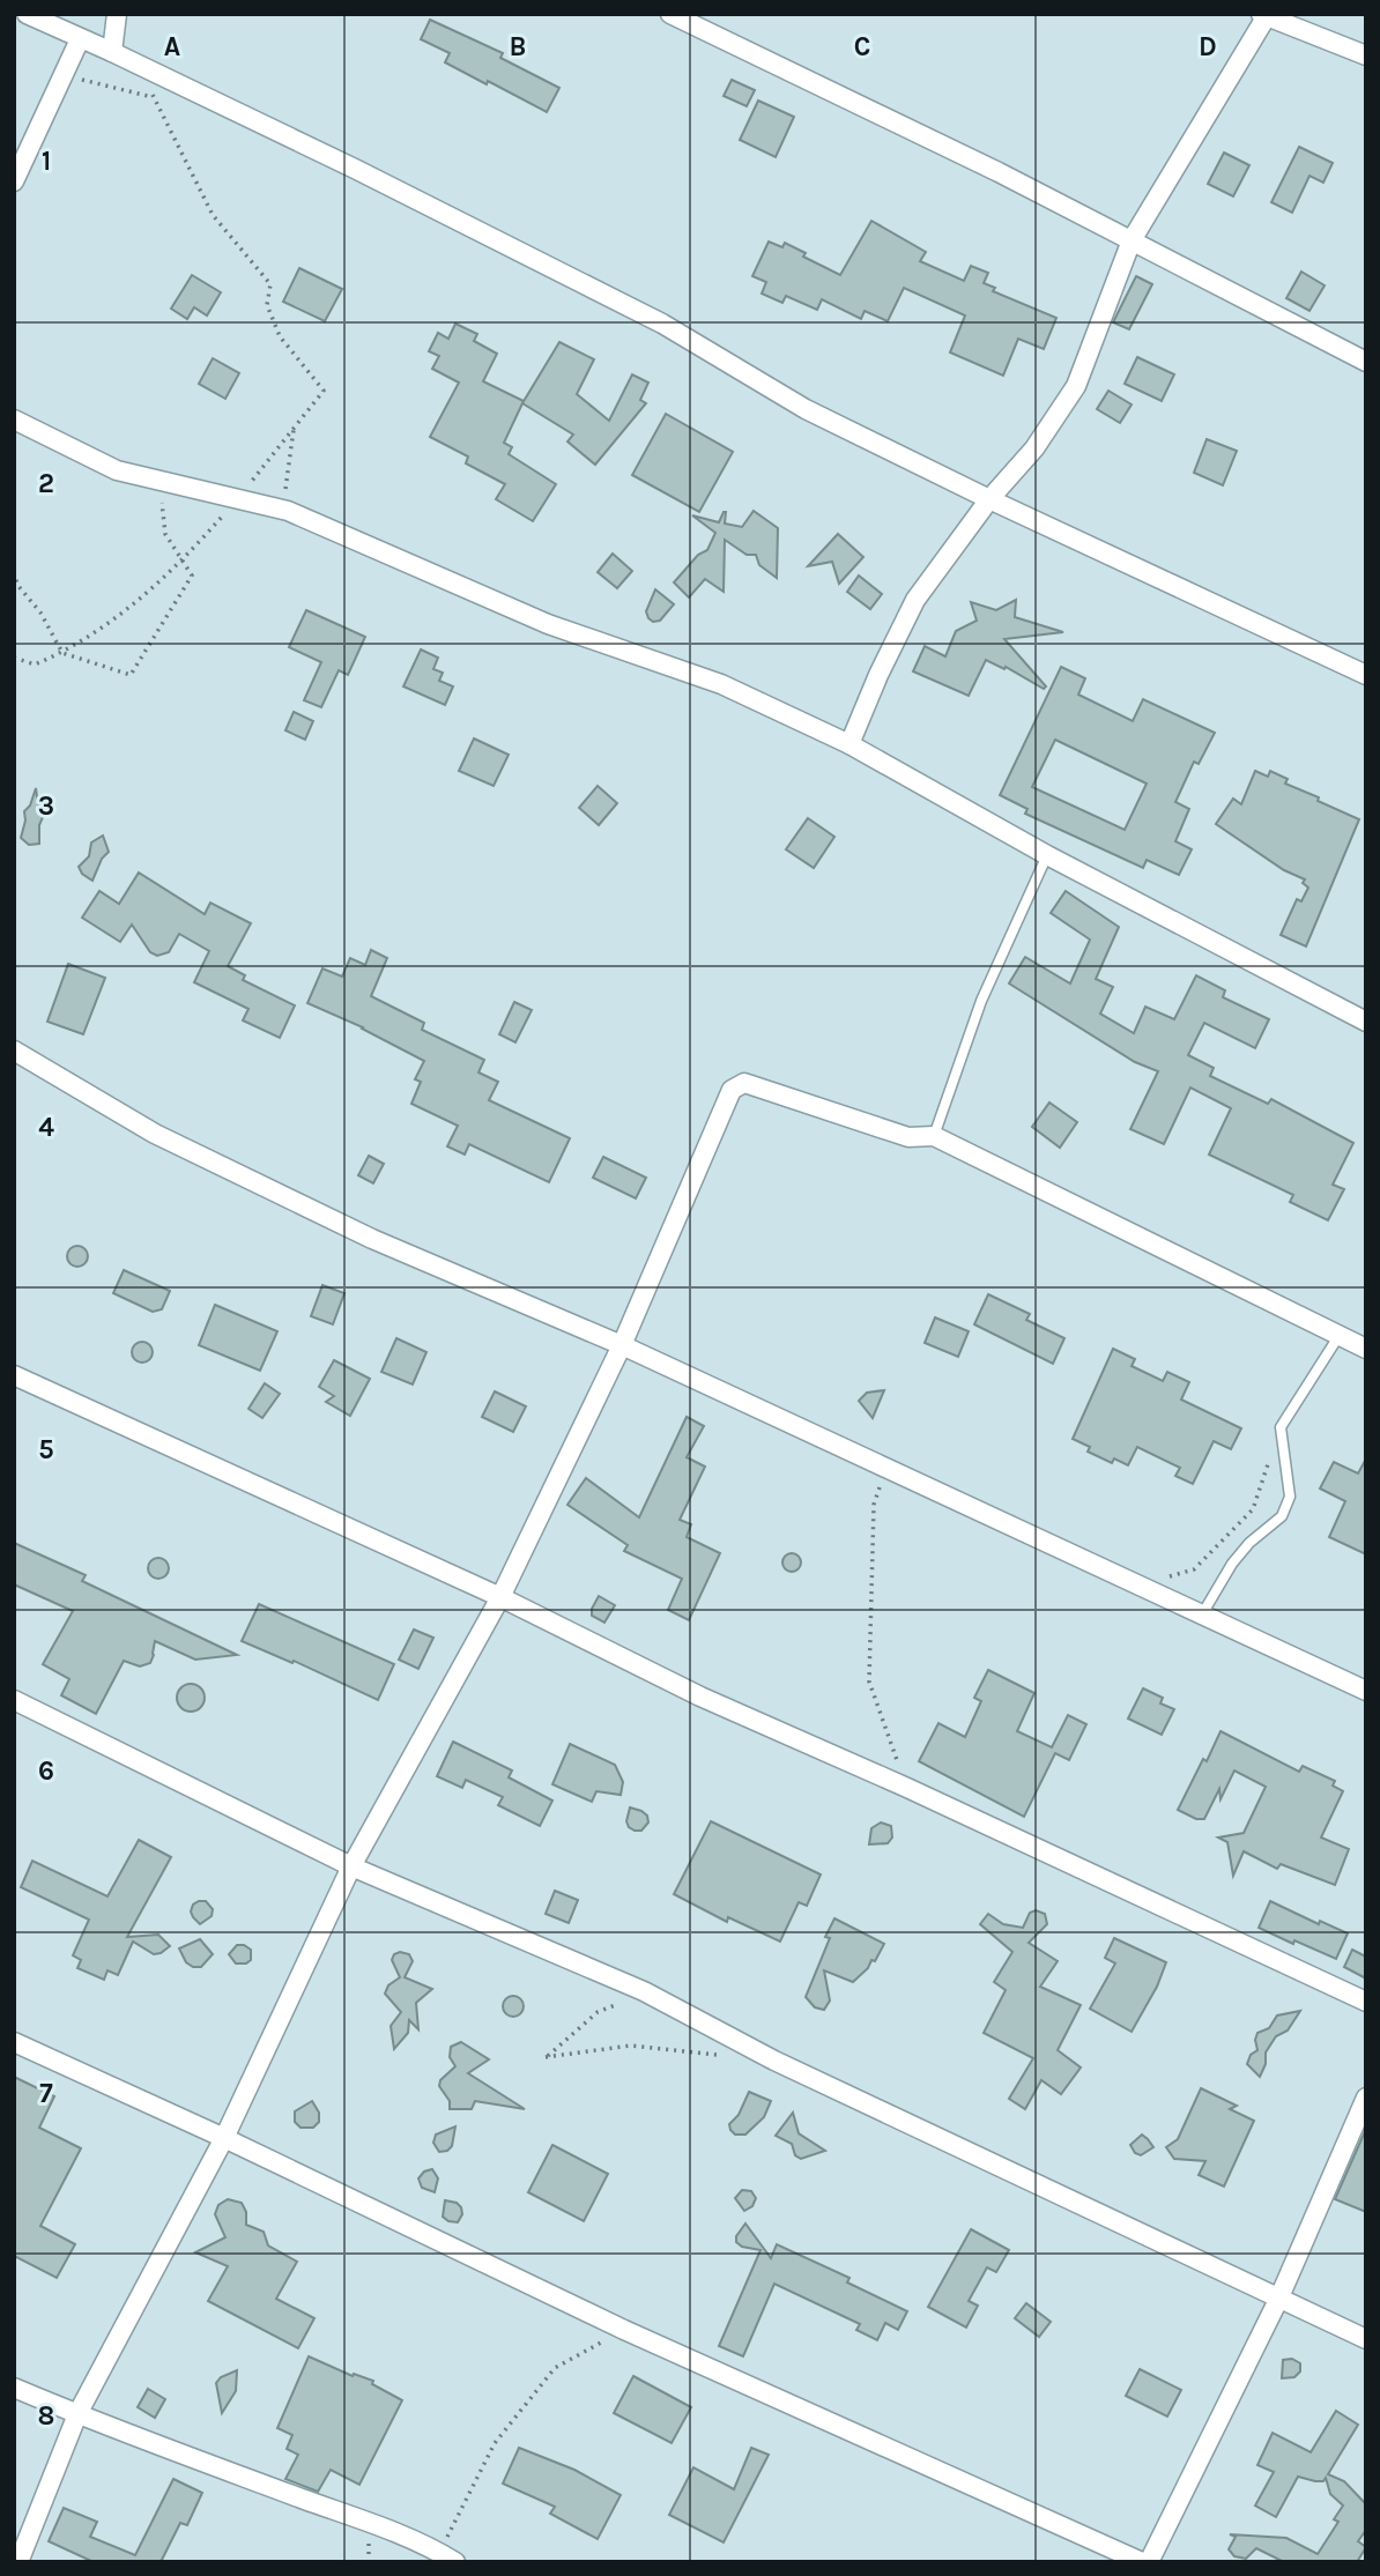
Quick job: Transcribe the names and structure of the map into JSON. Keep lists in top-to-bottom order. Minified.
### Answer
{"grid":{"columns":["A","B","C","D"],"rows":["1","2","3","4","5","6","7","8"]}}
